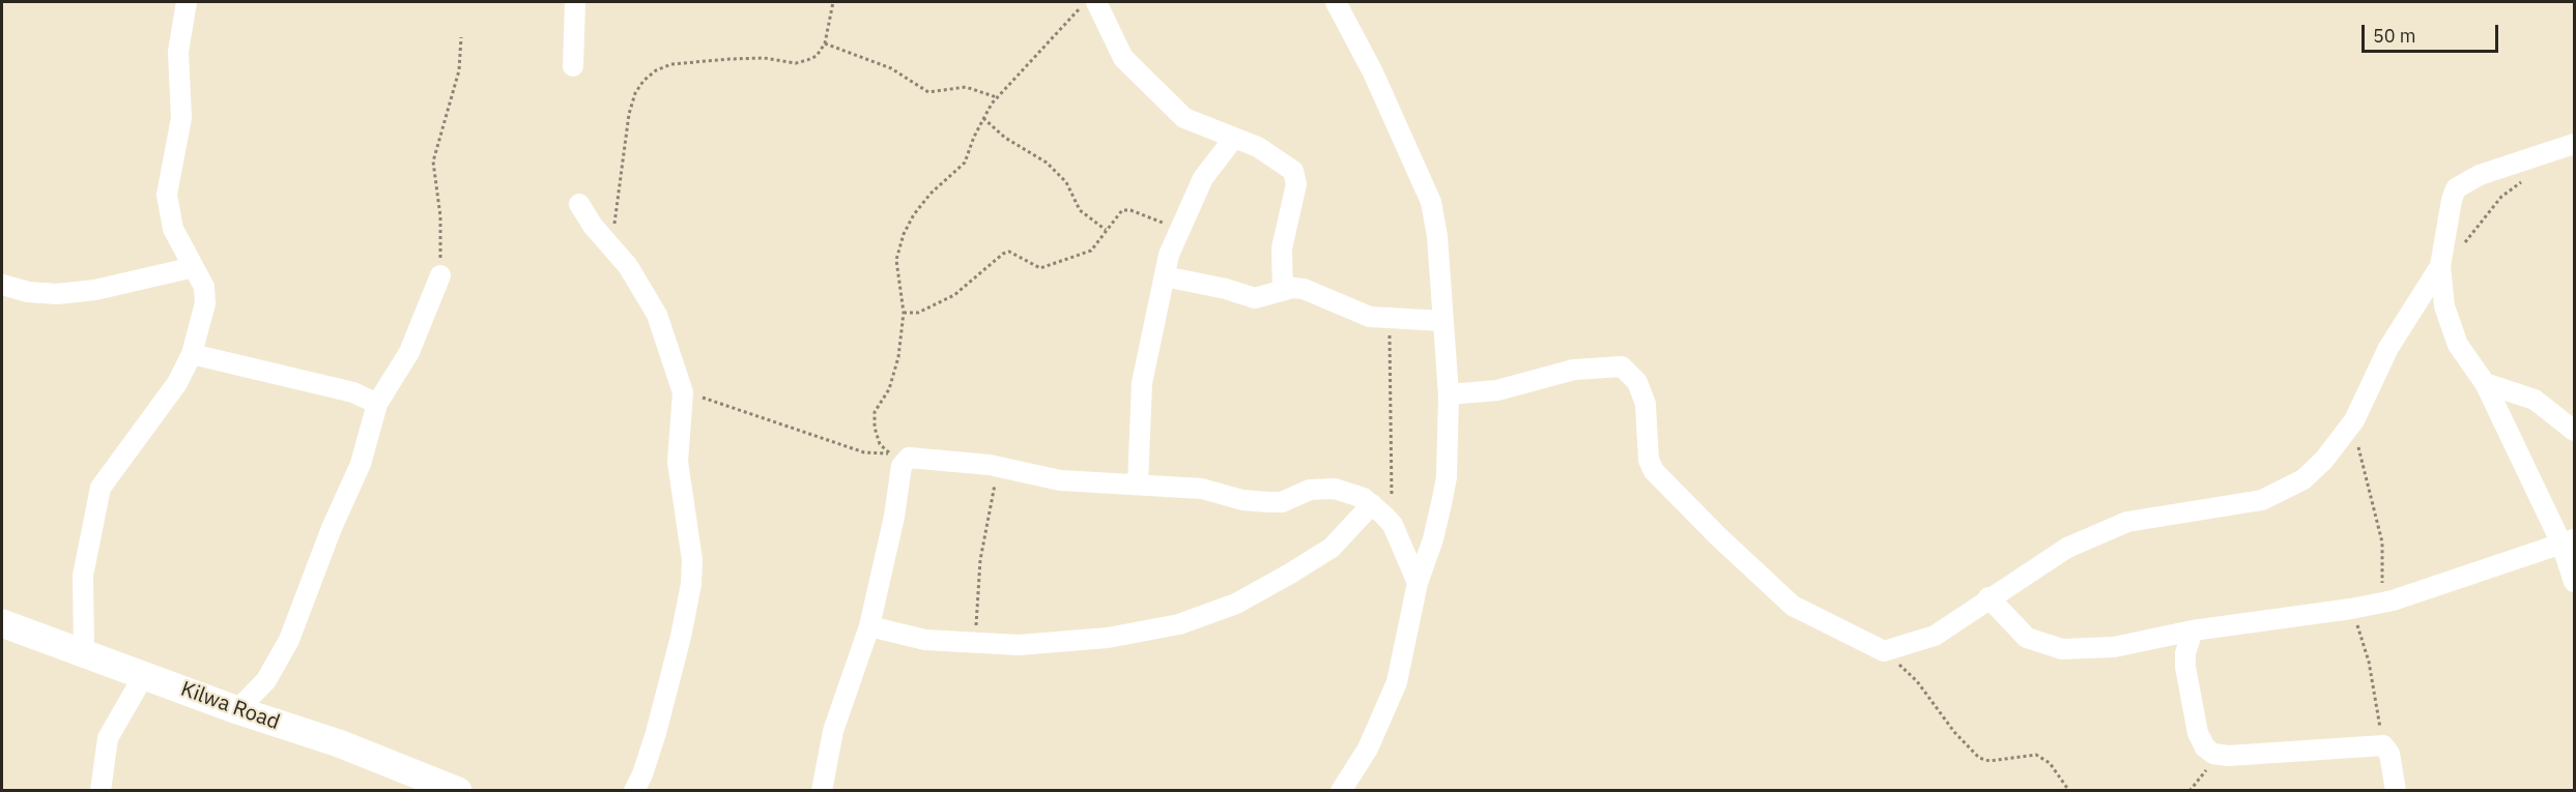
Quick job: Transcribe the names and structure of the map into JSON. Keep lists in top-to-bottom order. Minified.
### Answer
{"streets":{"highway":["Kilwa Road"]},"scale_bar":"50 m"}
